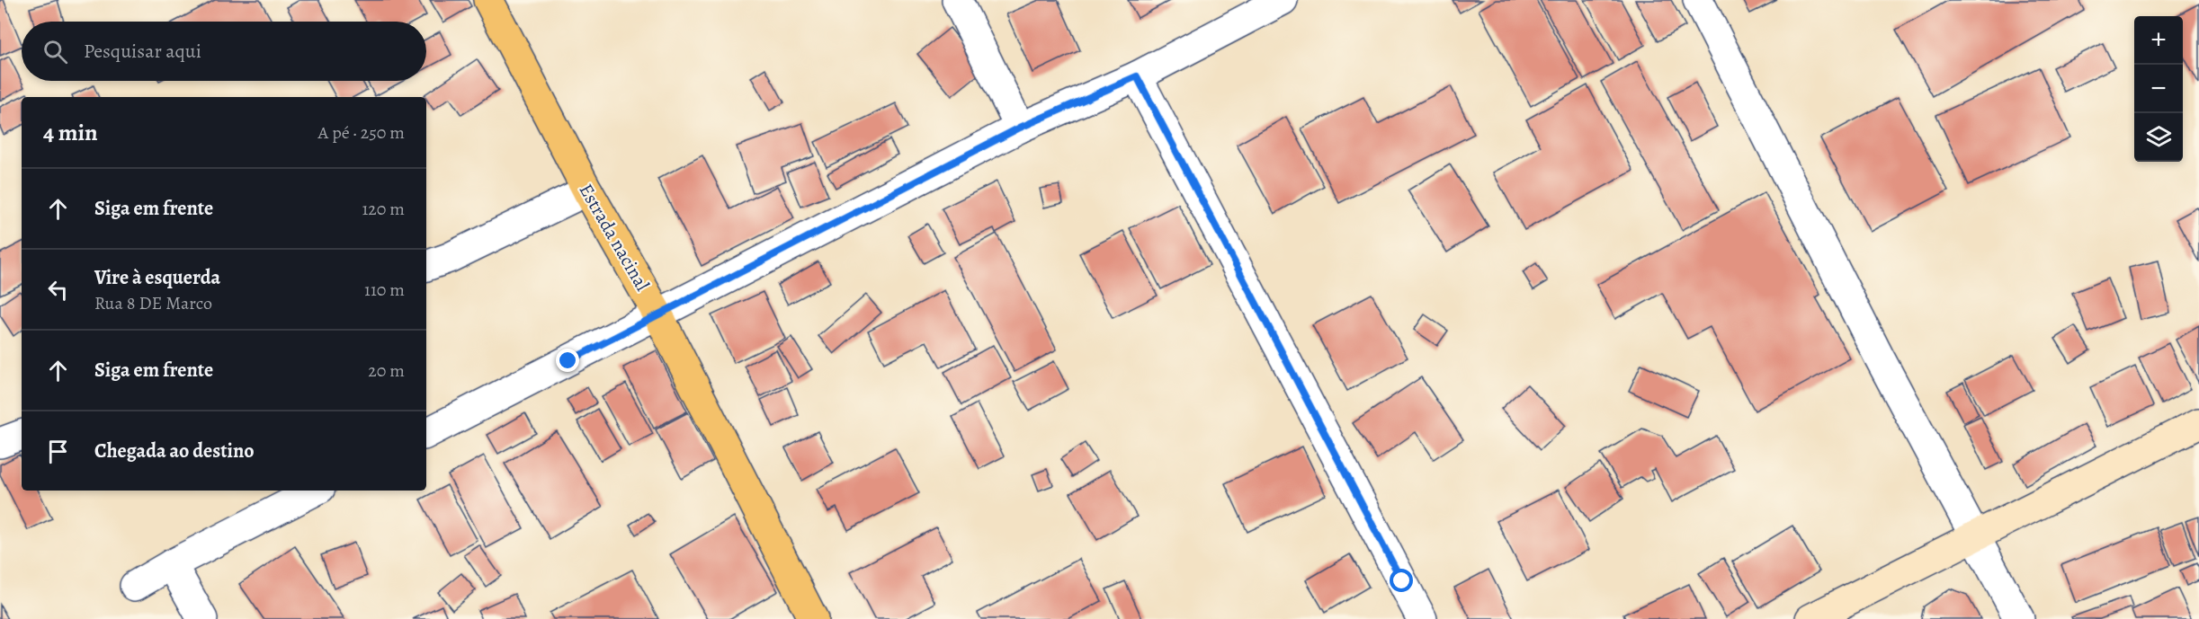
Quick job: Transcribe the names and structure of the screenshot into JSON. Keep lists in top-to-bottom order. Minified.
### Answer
{"streets":{"highway":["Estrada nacinal"]},"page":{"map_buttons":["+","−"],"search":"Pesquisar aqui","heading":["4 min","A pé · 250 m"],"list":[["Siga em frente","120 m"],["Vire à esquerda","Rua 8 DE Marco","110 m"],["Siga em frente","20 m"],"Chegada ao destino"]}}
